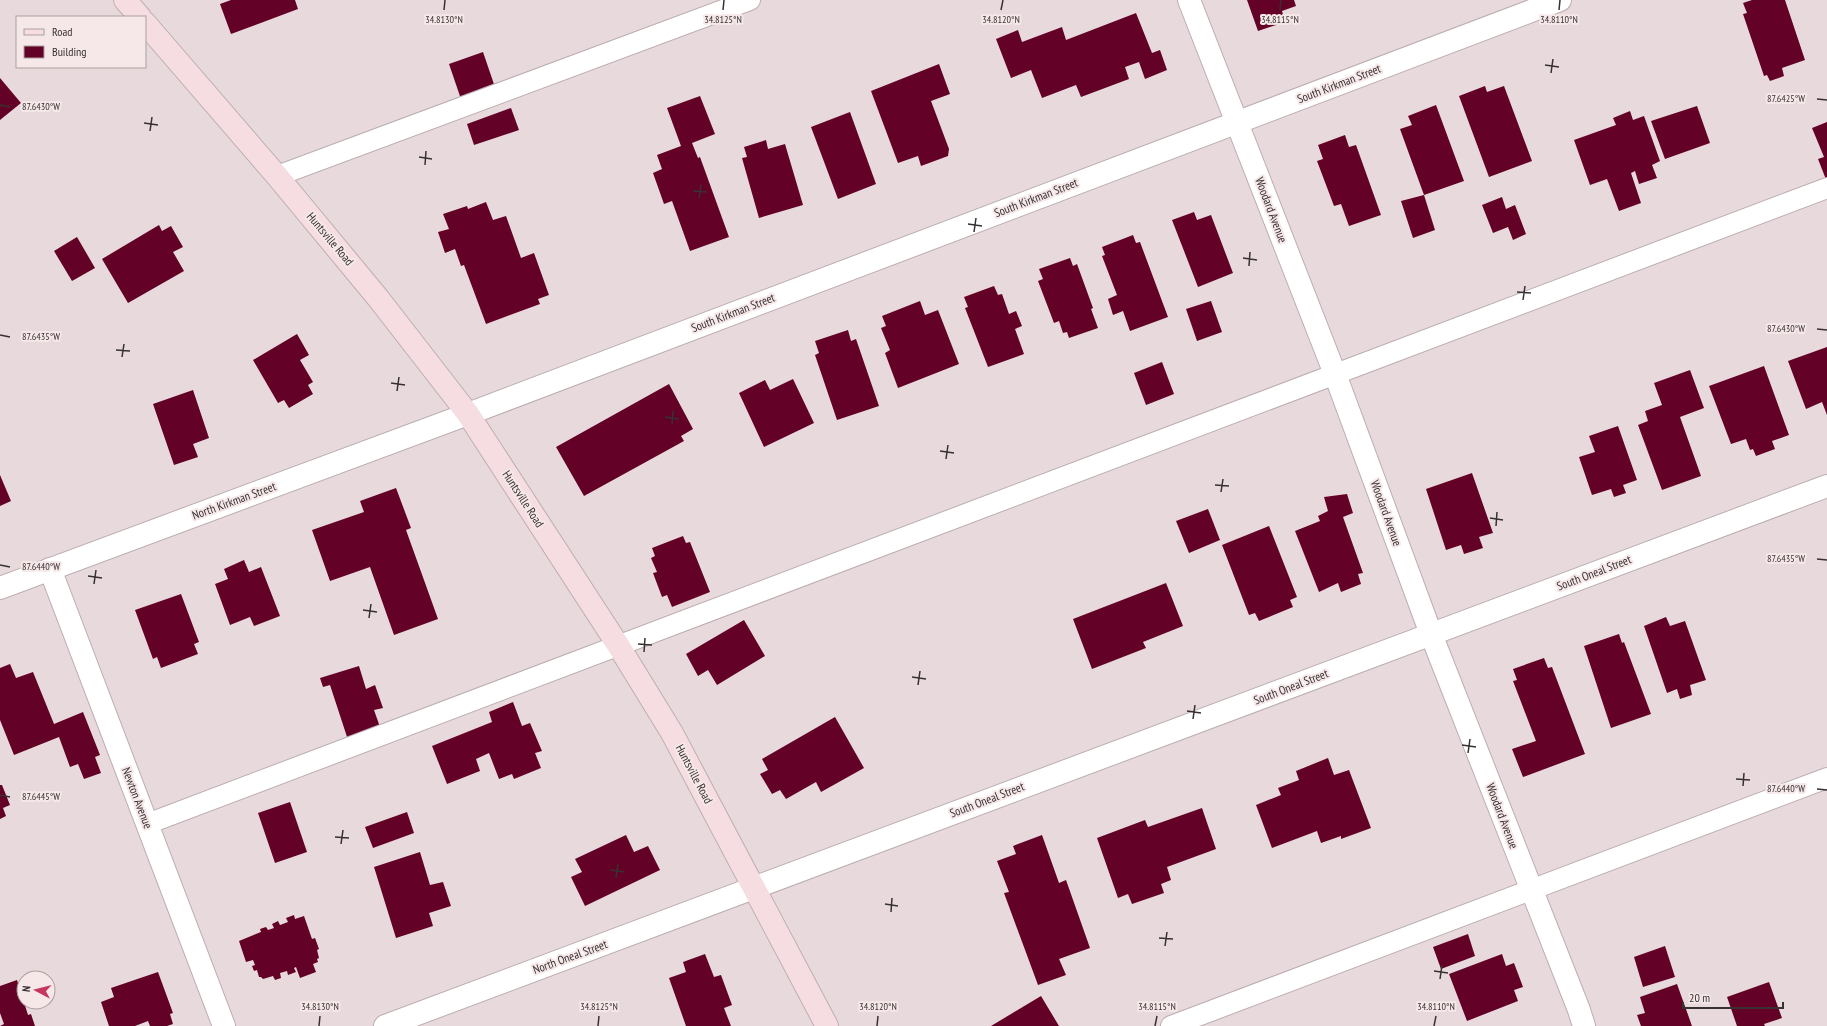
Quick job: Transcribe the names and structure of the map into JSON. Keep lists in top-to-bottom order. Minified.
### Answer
{"streets":{"main road":["Huntsville Road"],"street":["South Kirkman Street","Woodard Avenue","North Kirkman Street","South Oneal Street","Newton Avenue","North Oneal Street"]},"crossings":[["South Kirkman Street","Woodard Avenue"],["South Kirkman Street","Huntsville Road"],["South Kirkman Street","North Kirkman Street"],["Woodard Avenue","South Oneal Street"],["Huntsville Road","North Kirkman Street"],["Huntsville Road","South Oneal Street"],["Huntsville Road","North Oneal Street"],["North Kirkman Street","Newton Avenue"],["South Oneal Street","North Oneal Street"]],"legend":["Road","Building"],"scale_bar":"20 m","north":"left","coordinates":["34.8130°N","34.8125°N","34.8120°N","34.8115°N","34.8110°N","87.6425°W","87.6430°W","87.6435°W","87.6440°W","87.6445°W"]}
